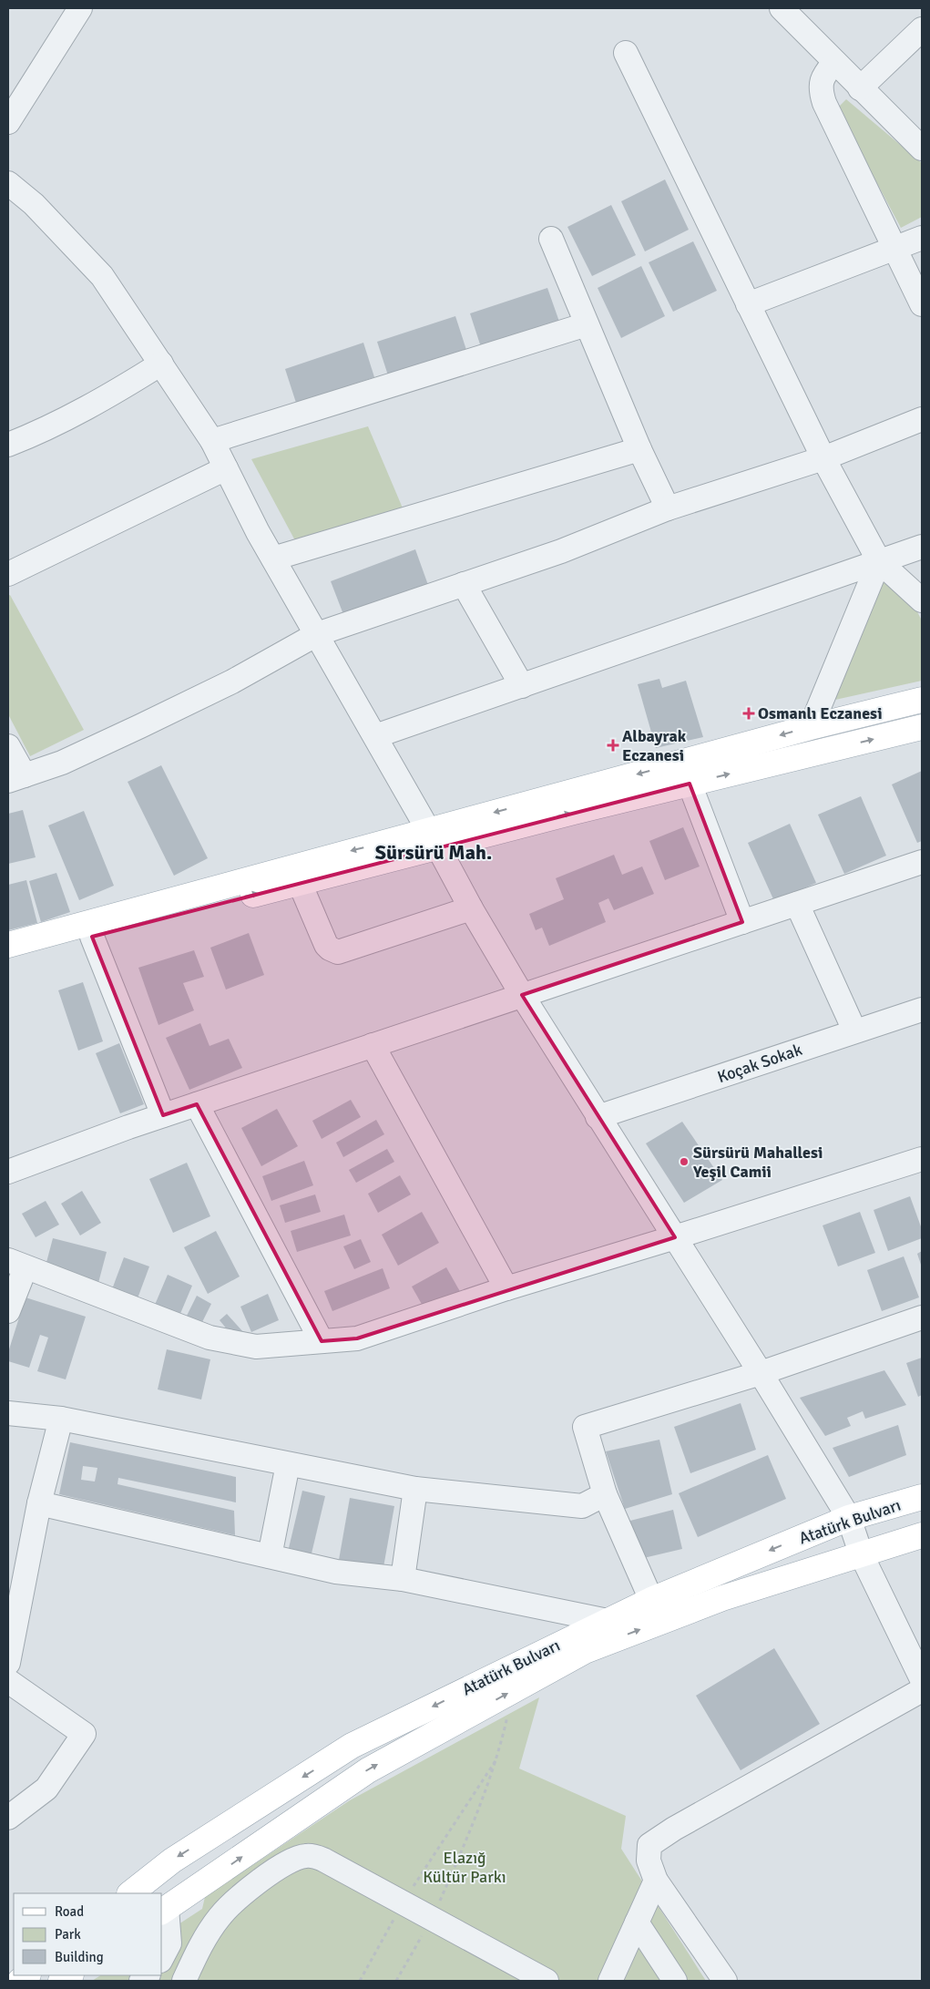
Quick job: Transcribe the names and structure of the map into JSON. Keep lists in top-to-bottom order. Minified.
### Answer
{"streets":{"main road":["Atatürk Bulvarı"],"street":["Koçak Sokak"]},"districts":["Sürsürü Mah."],"parks":["Elazığ Kültür Parkı"],"places":{"health":["Osmanlı Eczanesi","Albayrak Eczanesi"],"other":["Sürsürü Mahallesi Yeşil Camii"]},"legend":["Road","Park","Building"]}
